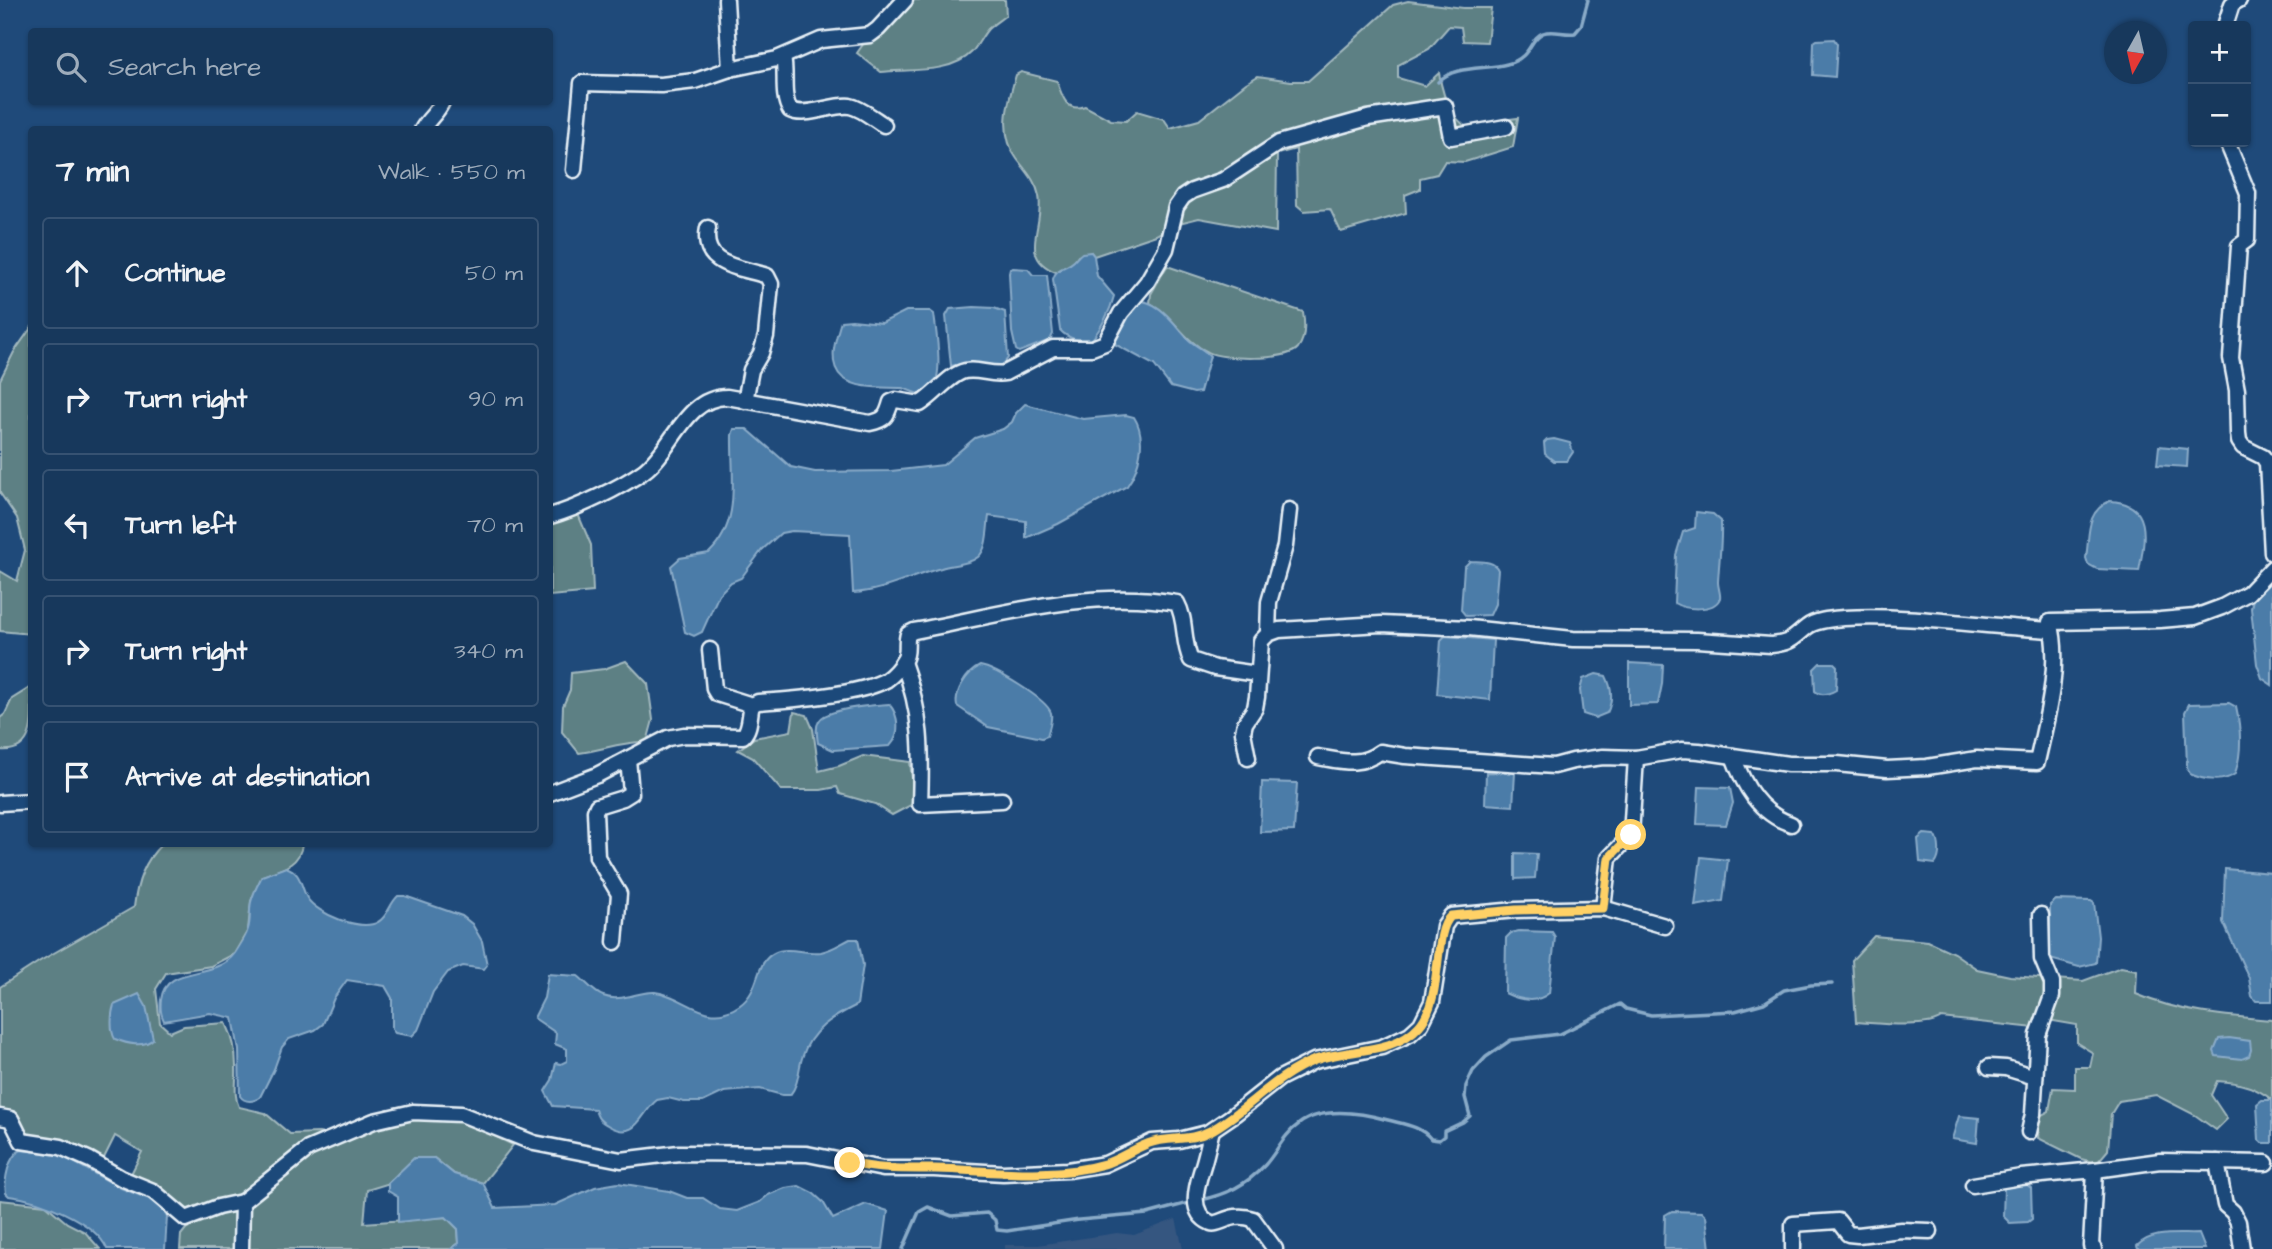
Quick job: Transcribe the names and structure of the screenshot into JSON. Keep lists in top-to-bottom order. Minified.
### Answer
{"north":"bottom","page":{"map_buttons":["+","−"],"search":"Search here","heading":["7 min","Walk · 550 m"],"list":[["Continue","50 m"],["Turn right","90 m"],["Turn left","70 m"],["Turn right","340 m"],"Arrive at destination"]}}
